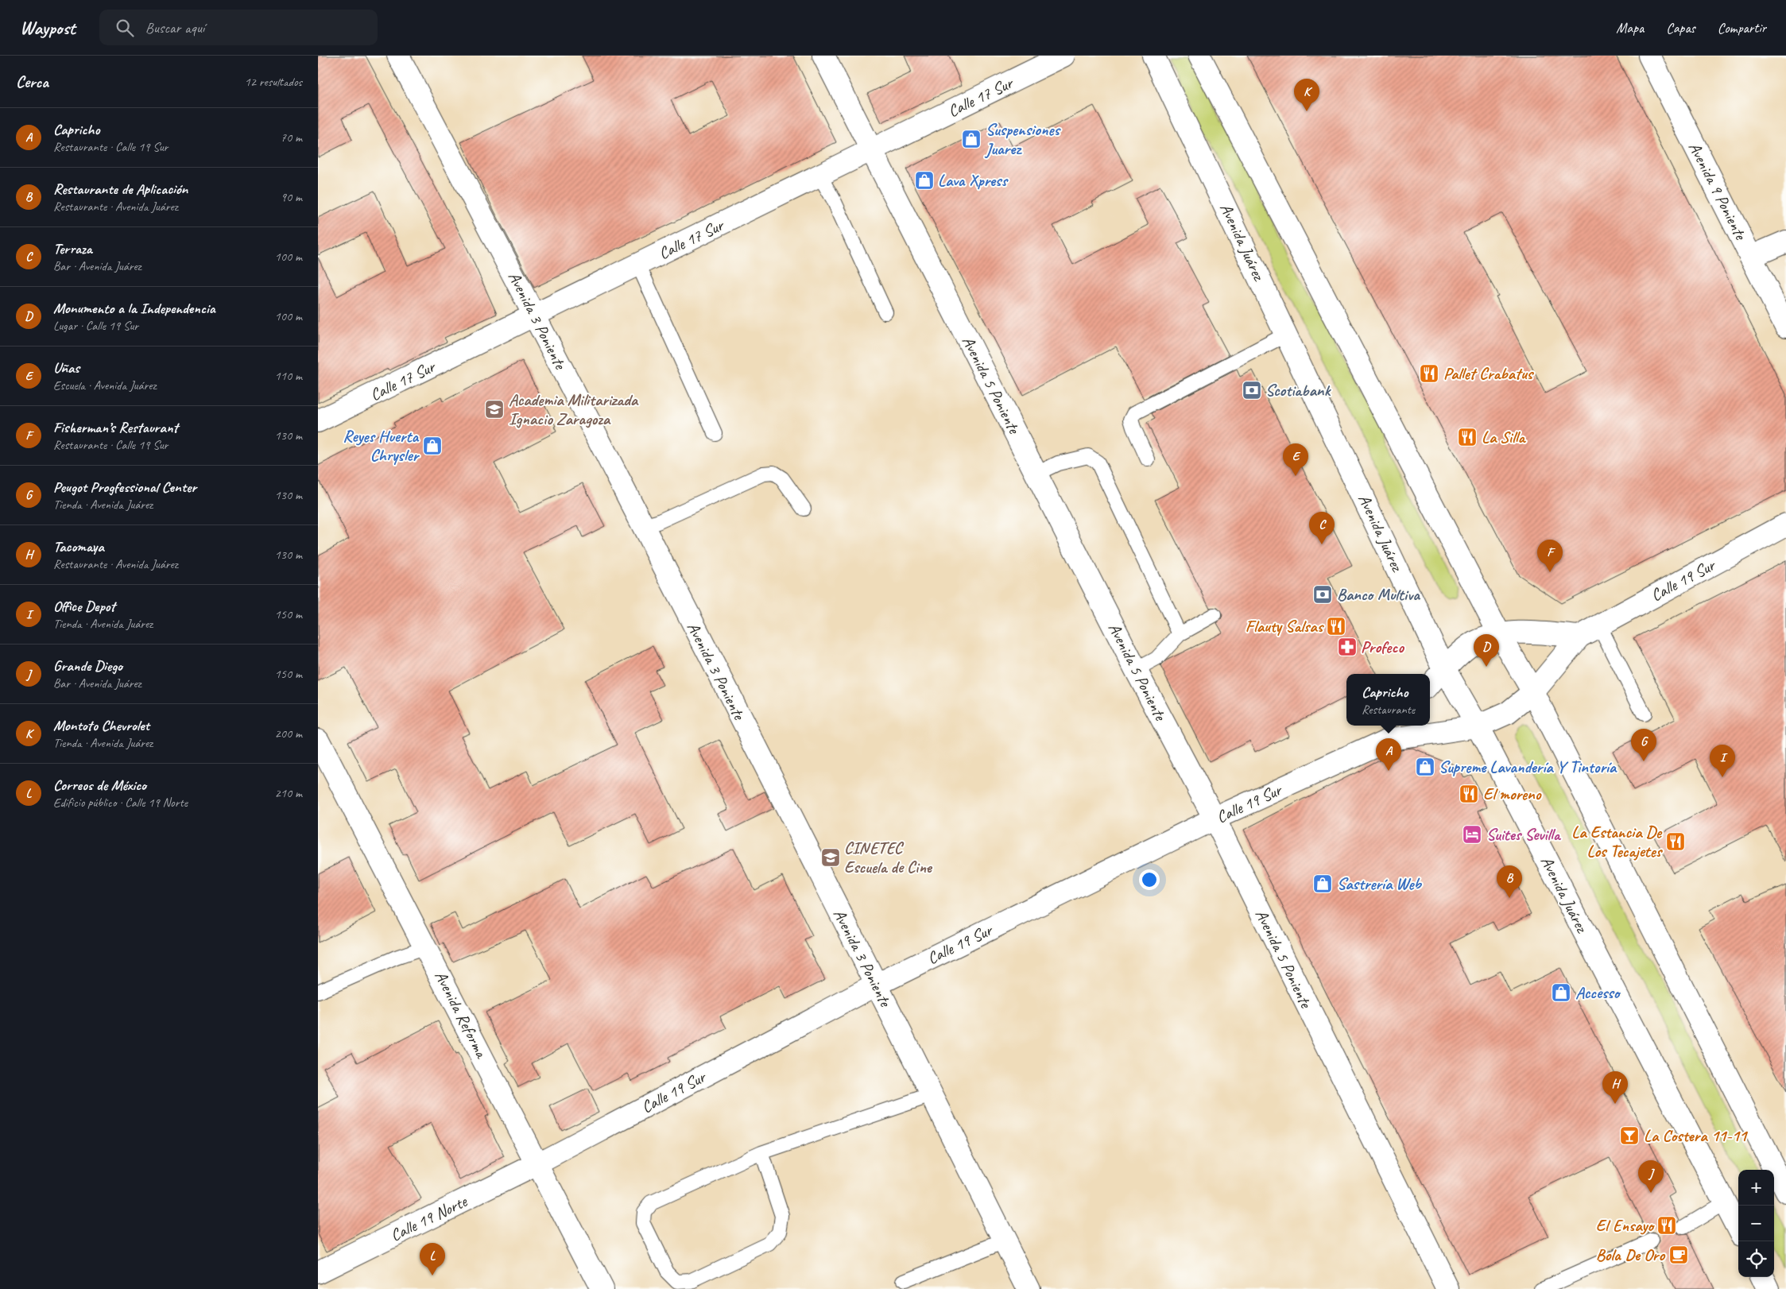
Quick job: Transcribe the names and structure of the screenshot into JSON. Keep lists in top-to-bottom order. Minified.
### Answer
{"streets":{"street":["Calle 17 Sur","Avenida 9 Poniente","Avenida Juárez","Avenida 3 Poniente","Avenida 5 Poniente","Calle 19 Sur","Avenida Reforma","Calle 19 Norte"]},"crossings":[["Calle 17 Sur","Avenida 3 Poniente"],["Calle 17 Sur","Avenida 5 Poniente"],["Avenida Juárez","Calle 19 Sur"],["Avenida 3 Poniente","Calle 19 Sur"],["Avenida 5 Poniente","Calle 19 Sur"],["Calle 19 Sur","Avenida Reforma"],["Calle 19 Sur","Calle 19 Norte"],["Avenida Reforma","Calle 19 Norte"]],"places":{"shop":["Suspensiones Juarez","Lava Xpress","Reyes Huerta Chrysler","Supreme Lavandería Y Tintoría","Sastrería Web","Accesso"],"restaurant":["Pallet Crabatus","La Silla","Flauty Salsas","El moreno","La Estancia De Los Tecajetes","El Ensayo"],"bank":["Scotiabank","Banco Multiva"],"school or university":["Academia Militarizada Ignacio Zaragoza","CINETEC Escuela de Cine"],"pharmacy":["Profeco"],"hotel":["Suites Sevilla"],"bar":["La Costera 11-11"],"cafe":["Bola De Oro"]},"page":{"header":"Waypost","search":"Buscar aquí","nav":["Mapa","Capas","Compartir"],"heading":["Cerca","12 resultados"],"pins":["K","E","C","F","D","G","A","I","B","H","J","L"],"list":[{"mark":"A","name":"Capricho","note":"Restaurante · Calle 19 Sur","value":"70 m"},{"mark":"B","name":"Restaurante de Aplicación","note":"Restaurante · Avenida Juárez","value":"90 m"},{"mark":"C","name":"Terraza","note":"Bar · Avenida Juárez","value":"100 m"},{"mark":"D","name":"Monumento a la Independencia","note":"Lugar · Calle 19 Sur","value":"100 m"},{"mark":"E","name":"Uñas","note":"Escuela · Avenida Juárez","value":"110 m"},{"mark":"F","name":"Fisherman’s Restaurant","note":"Restaurante · Calle 19 Sur","value":"130 m"},{"mark":"G","name":"Peugot Progfessional Center","note":"Tienda · Avenida Juárez","value":"130 m"},{"mark":"H","name":"Tacomaya","note":"Restaurante · Avenida Juárez","value":"130 m"},{"mark":"I","name":"Office Depot","note":"Tienda · Avenida Juárez","value":"150 m"},{"mark":"J","name":"Grande Diego","note":"Bar · Avenida Juárez","value":"150 m"},{"mark":"K","name":"Montoto Chevrolet","note":"Tienda · Avenida Juárez","value":"200 m"},{"mark":"L","name":"Correos de México","note":"Edificio público · Calle 19 Norte","value":"210 m"}],"popup":["Capricho","Restaurante"],"map_buttons":["+","−"]}}
